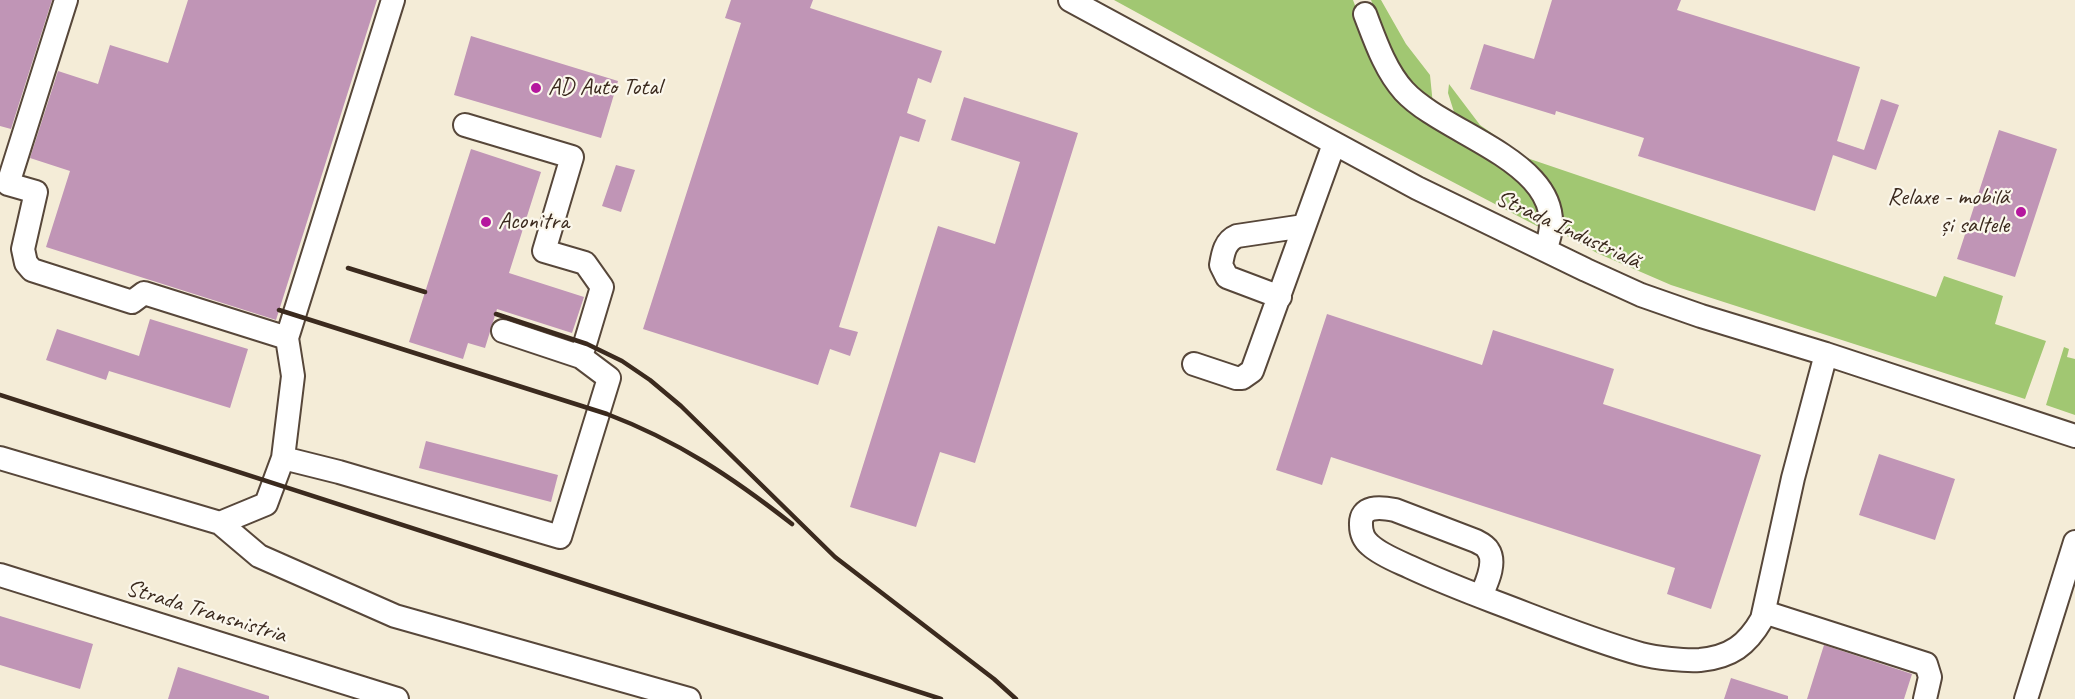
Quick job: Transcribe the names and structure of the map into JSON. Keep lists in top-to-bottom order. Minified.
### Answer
{"streets":{"street":["Strada Industrială","Strada Transnistria"]},"places":["AD Auto Total","Relaxe - mobilă și saltele","Aconitra"]}
